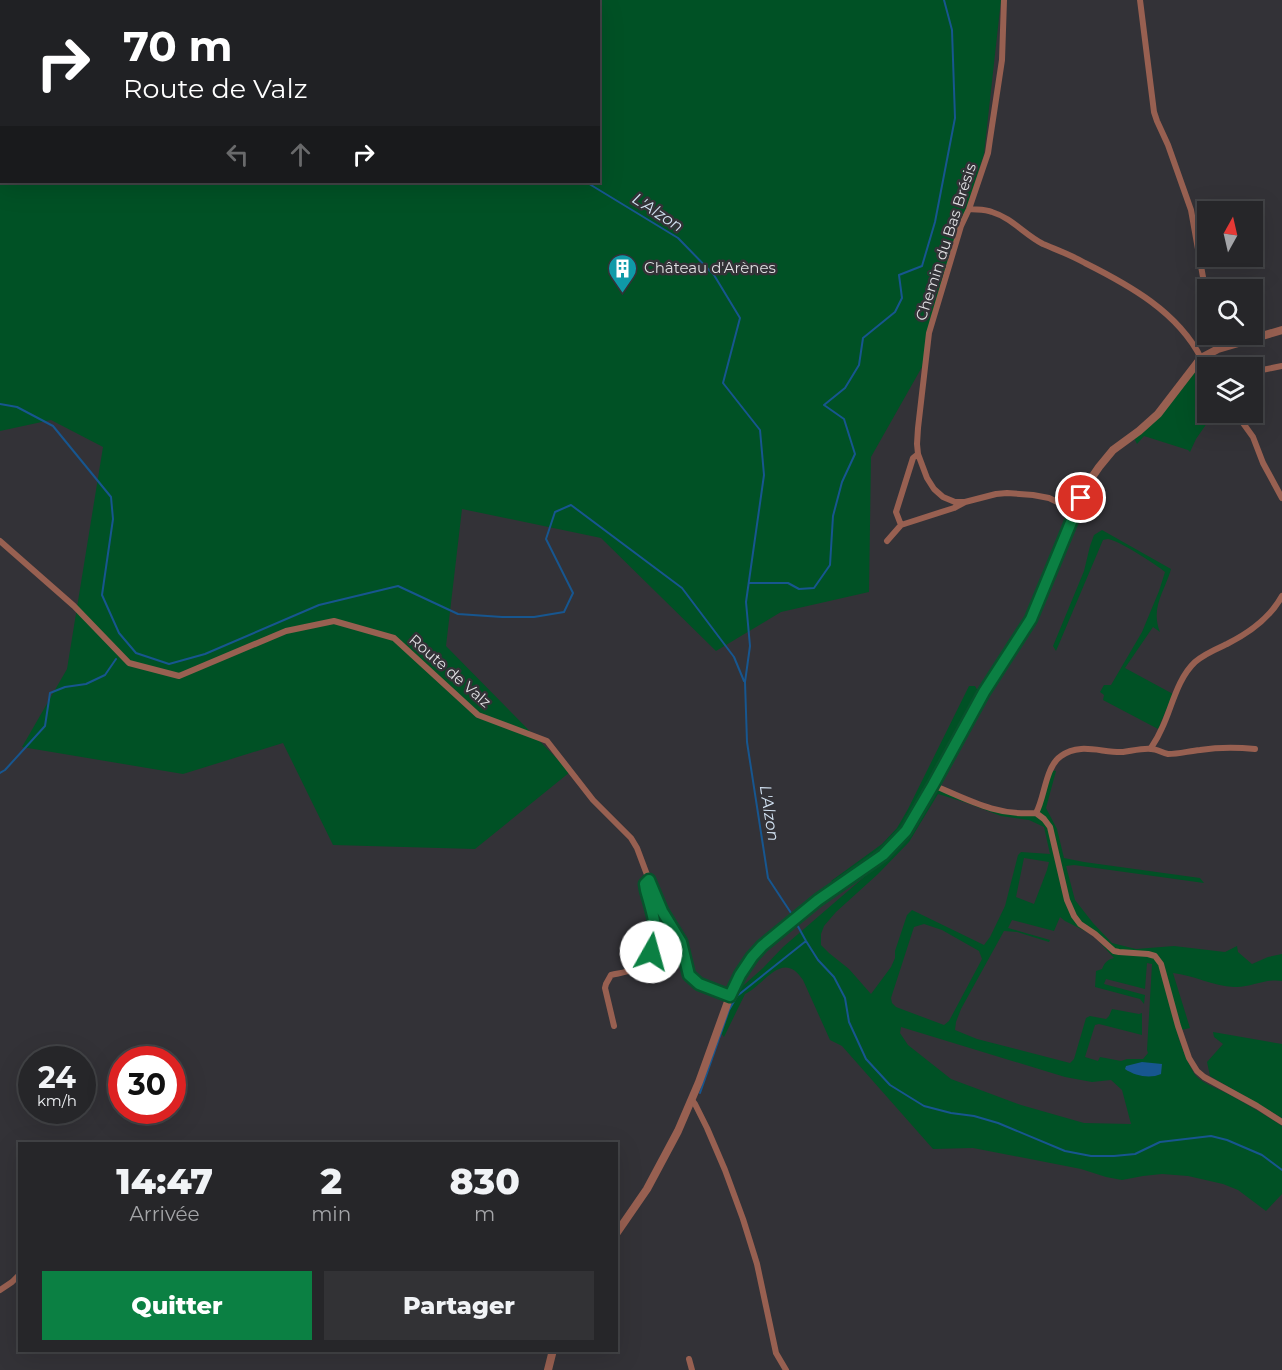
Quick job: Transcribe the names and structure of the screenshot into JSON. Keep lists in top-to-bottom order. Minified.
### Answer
{"streets":{"street":["Chemin du Bas Brésis","Route de Valz"]},"water":["L'Alzon"],"places":{"building":["Château d'Arènes"]},"north":"top","page":{"turn":["70 m","Route de Valz"],"speed":"24 km/h","limit":"30","eta":["14:47","Arrivée","2","min","830","m"],"buttons":["Quitter","Partager"]}}
